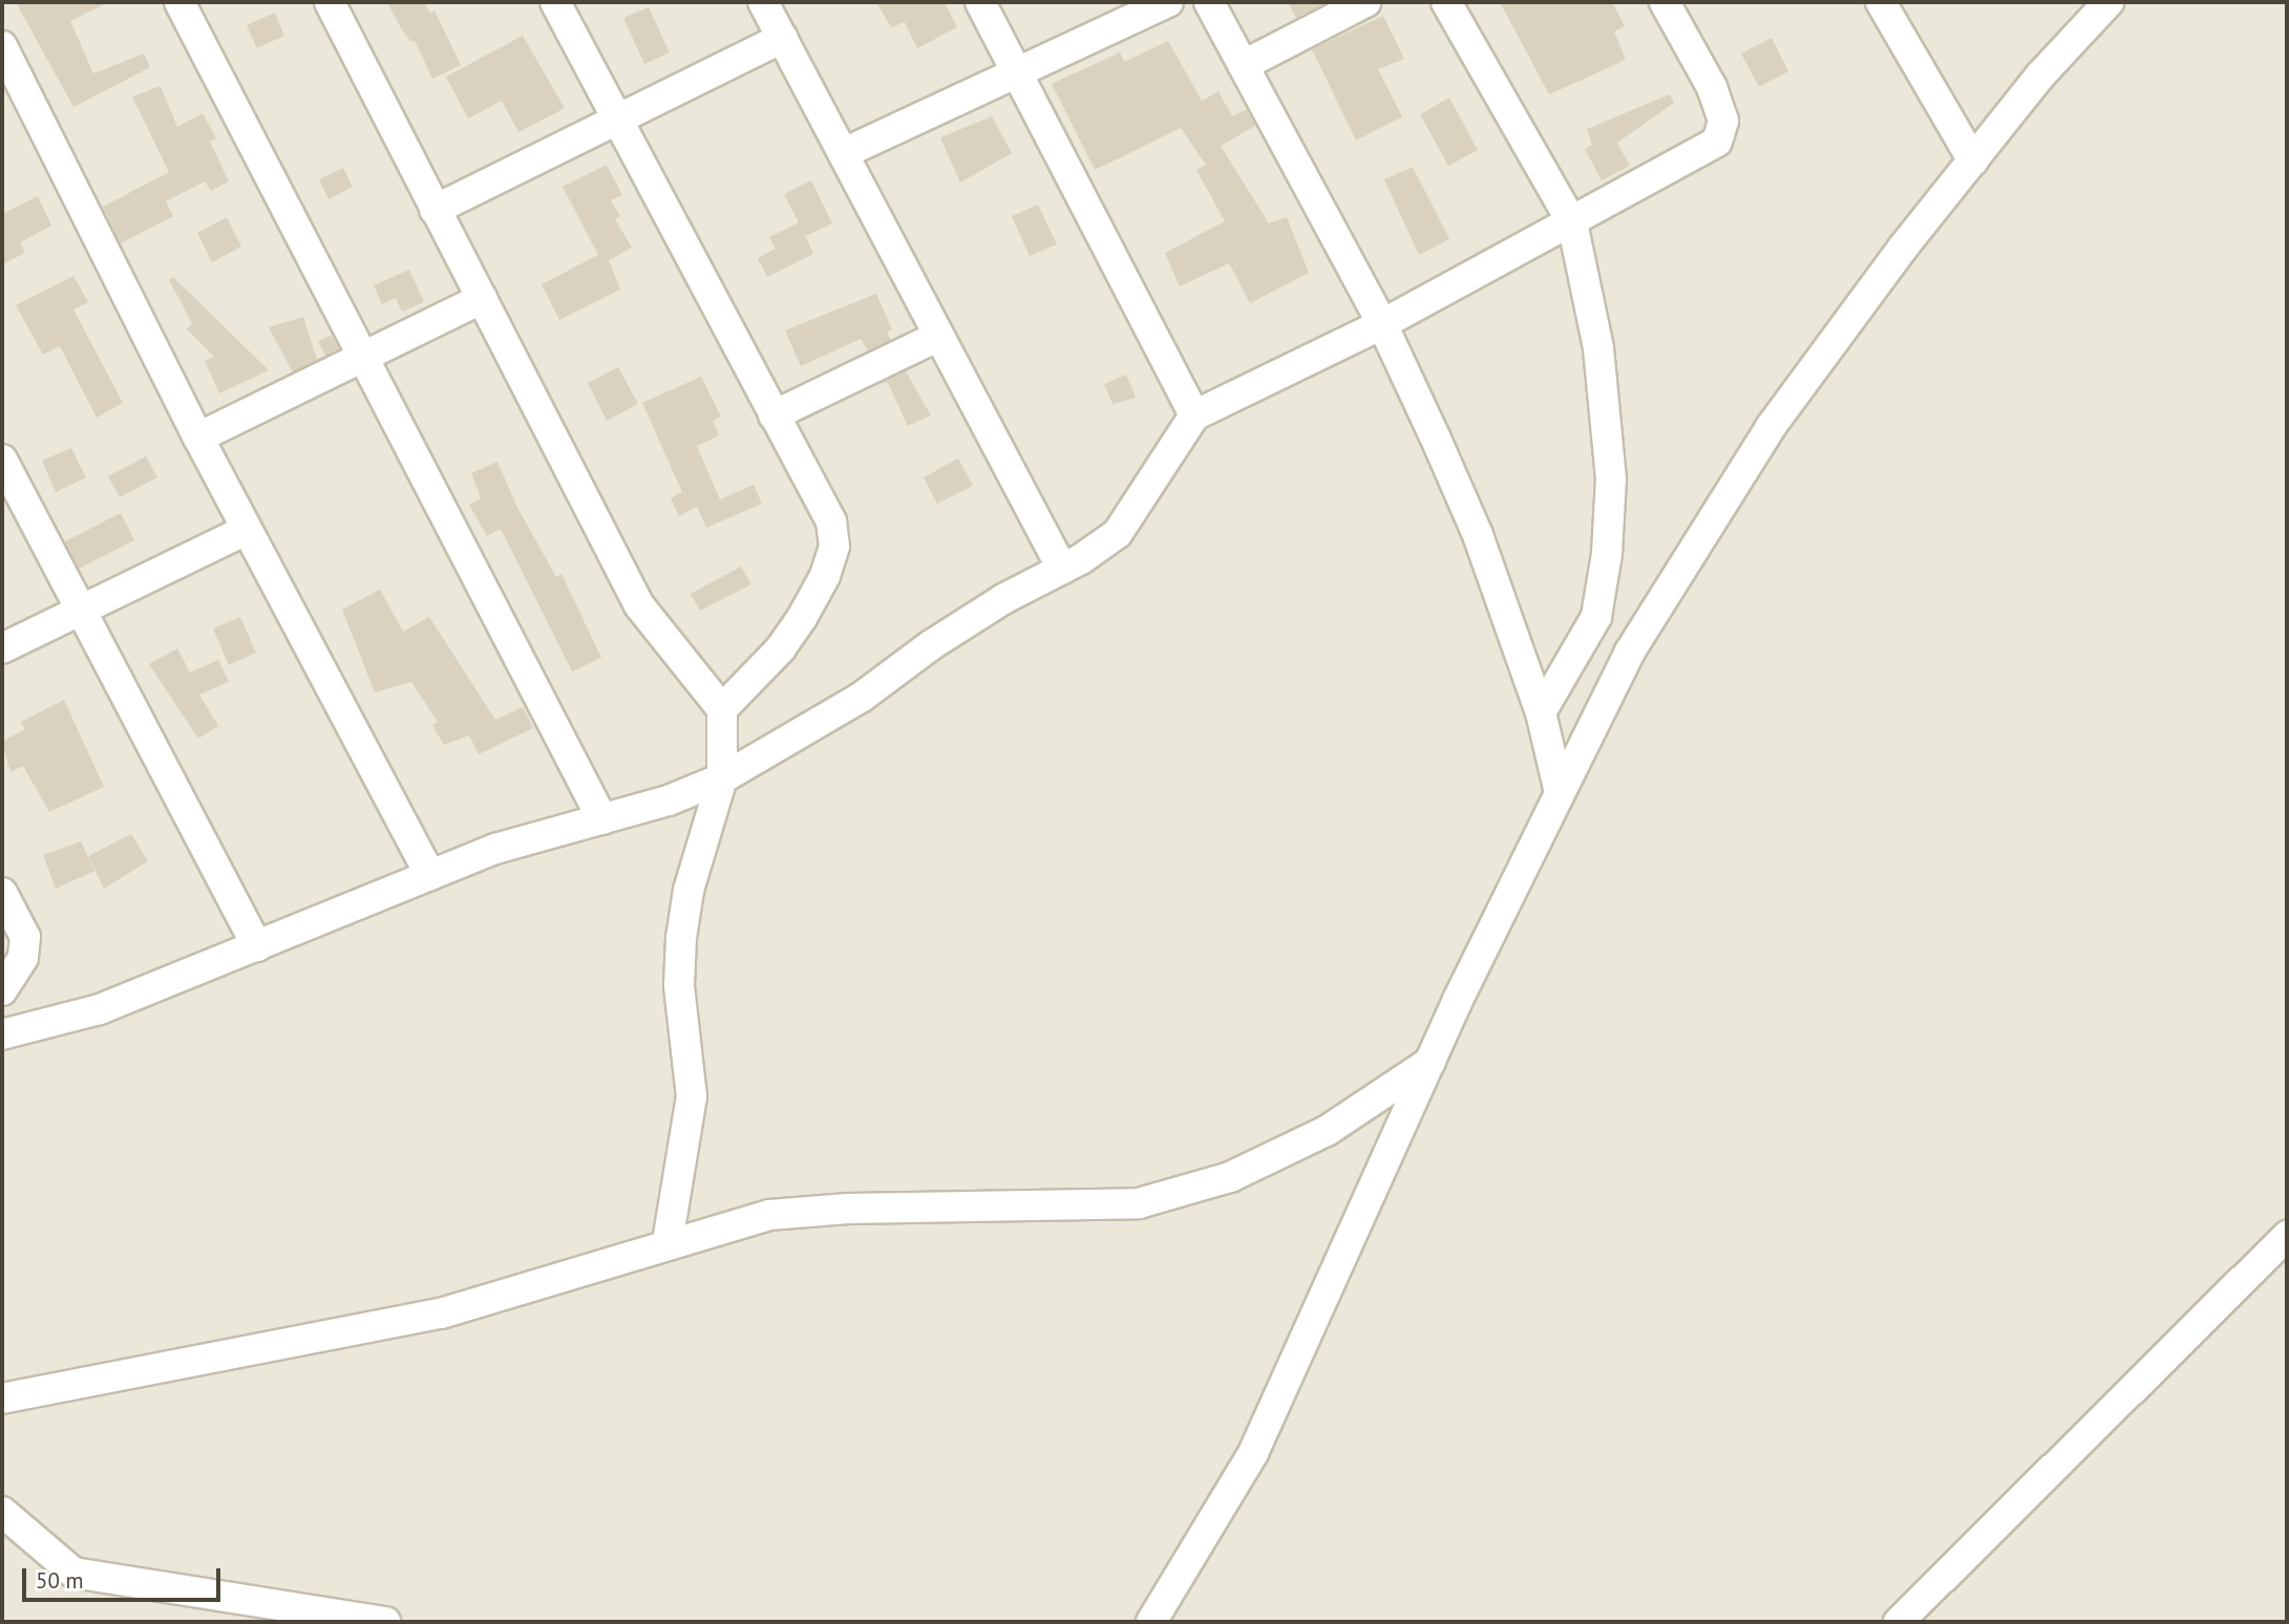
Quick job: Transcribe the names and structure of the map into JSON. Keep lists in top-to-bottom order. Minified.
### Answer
{"scale_bar":"50 m"}
